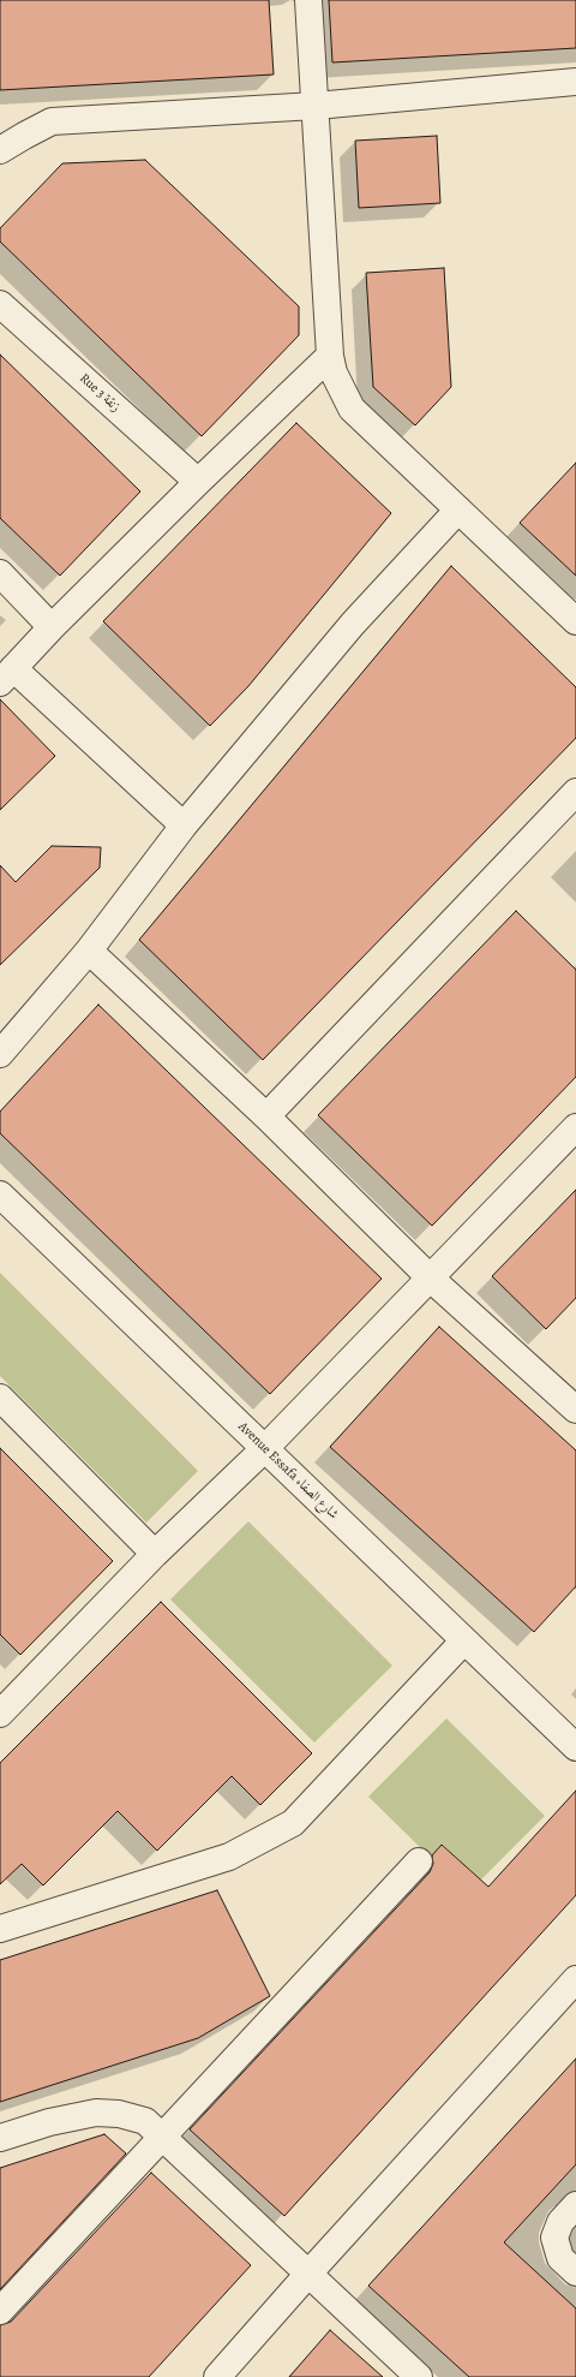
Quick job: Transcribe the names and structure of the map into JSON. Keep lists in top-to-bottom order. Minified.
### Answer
{"streets":{"street":["Rue 3 زنقة","Avenue Essafa شارع الصفاء"]}}
